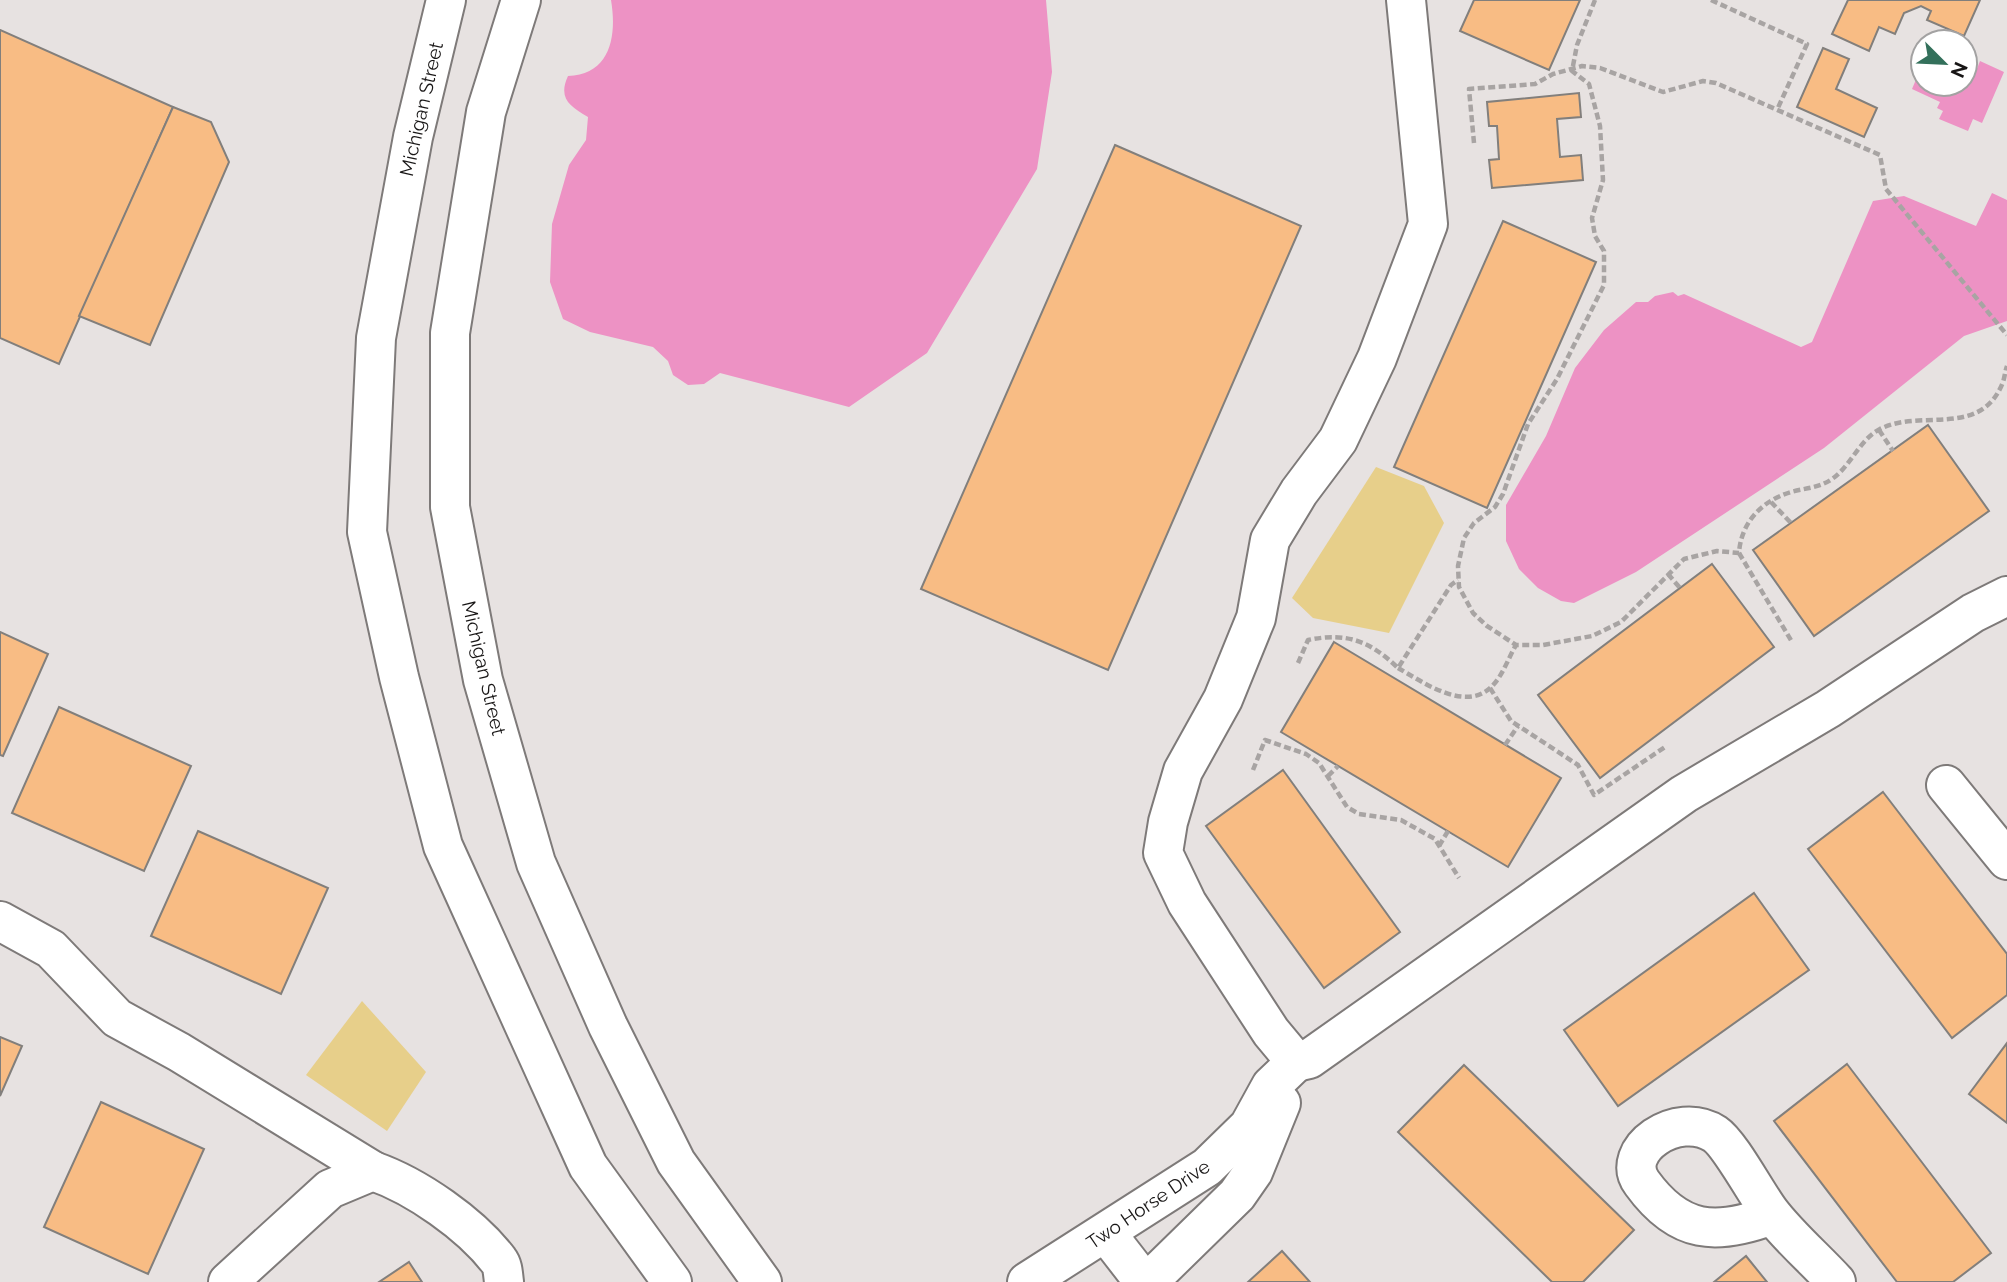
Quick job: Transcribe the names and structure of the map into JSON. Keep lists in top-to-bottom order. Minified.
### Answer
{"streets":{"street":["Michigan Street","Two Horse Drive"]},"north":"bottom right"}
